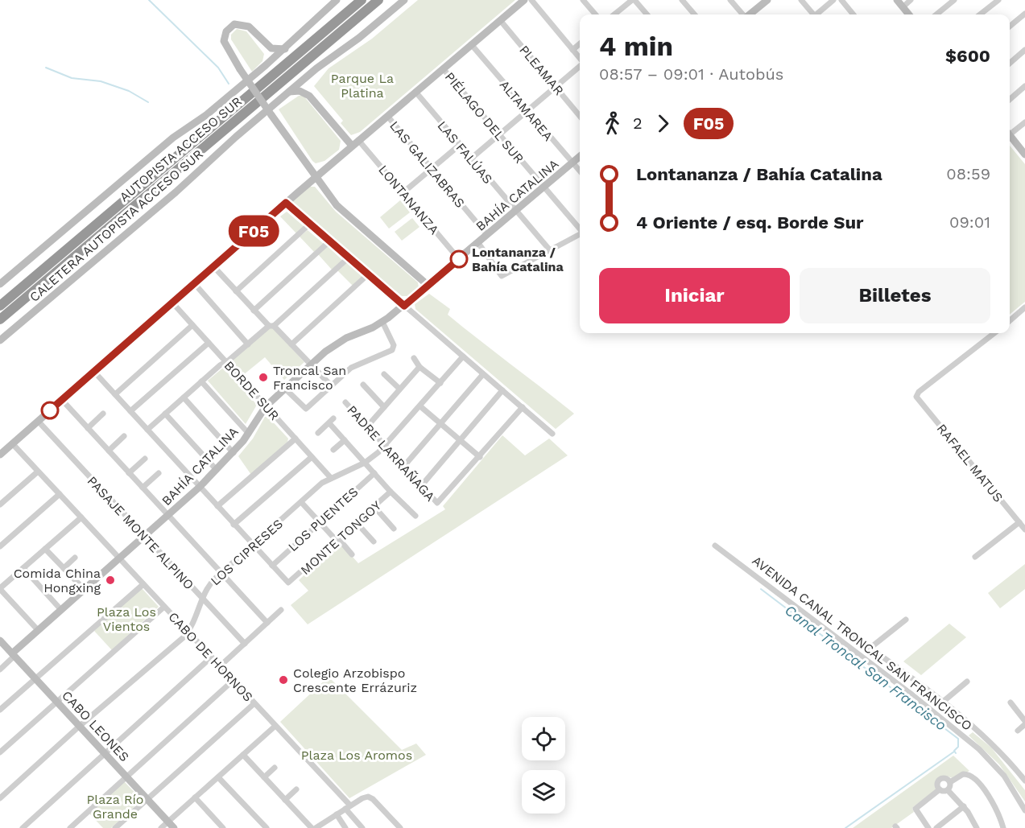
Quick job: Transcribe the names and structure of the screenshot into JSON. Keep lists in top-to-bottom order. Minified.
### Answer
{"streets":{"highway":["AUTOPISTA ACCESO SUR"],"street":["PLEAMAR","ALTAMAREA","PIÉLAGO DEL SUR","LAS FALÚAS","LAS GALIZABRAS","BAHÍA CATALINA","LONTANANZA","CALETERA AUTOPISTA ACCESO SUR","BORDE SUR","PADRE LARRAÑAGA","RAFAEL MATUS","LOS PUENTES","PASAJE MONTE ALPINO","MONTE TONGOY","LOS CIPRESES","AVENIDA CANAL TRONCAL SAN FRANCISCO","CABO DE HORNOS","CABO LEONES"]},"crossings":[["ALTAMAREA","BAHÍA CATALINA"],["PIÉLAGO DEL SUR","BAHÍA CATALINA"],["LAS FALÚAS","BAHÍA CATALINA"],["LAS GALIZABRAS","BAHÍA CATALINA"],["BAHÍA CATALINA","LONTANANZA"],["BAHÍA CATALINA","BORDE SUR"],["BAHÍA CATALINA","PASAJE MONTE ALPINO"],["BAHÍA CATALINA","CABO DE HORNOS"],["BAHÍA CATALINA","CABO LEONES"],["BORDE SUR","LOS CIPRESES"],["PADRE LARRAÑAGA","LOS CIPRESES"],["LOS PUENTES","MONTE TONGOY"],["PASAJE MONTE ALPINO","LOS CIPRESES"],["LOS CIPRESES","CABO DE HORNOS"],["LOS CIPRESES","CABO LEONES"]],"water":["Canal Troncal San Francisco"],"parks":["Parque La Platina","Plaza Los Vientos","Plaza Los Aromos","Plaza Río Grande"],"places":["Lontananza / Bahía Catalina","Troncal San Francisco","Comida China Hongxing","Colegio Arzobispo Crescente Errázuriz"],"lines":["bus line F05"],"page":{"on_map":"F05","heading":["4 min","08:57 – 09:01 · Autobús","$600"],"legs":["2","F05"],"list":[{"name":"Lontananza / Bahía Catalina","value":"08:59"},{"name":"4 Oriente / esq. Borde Sur","value":"09:01"}],"buttons":["Iniciar","Billetes"]}}
